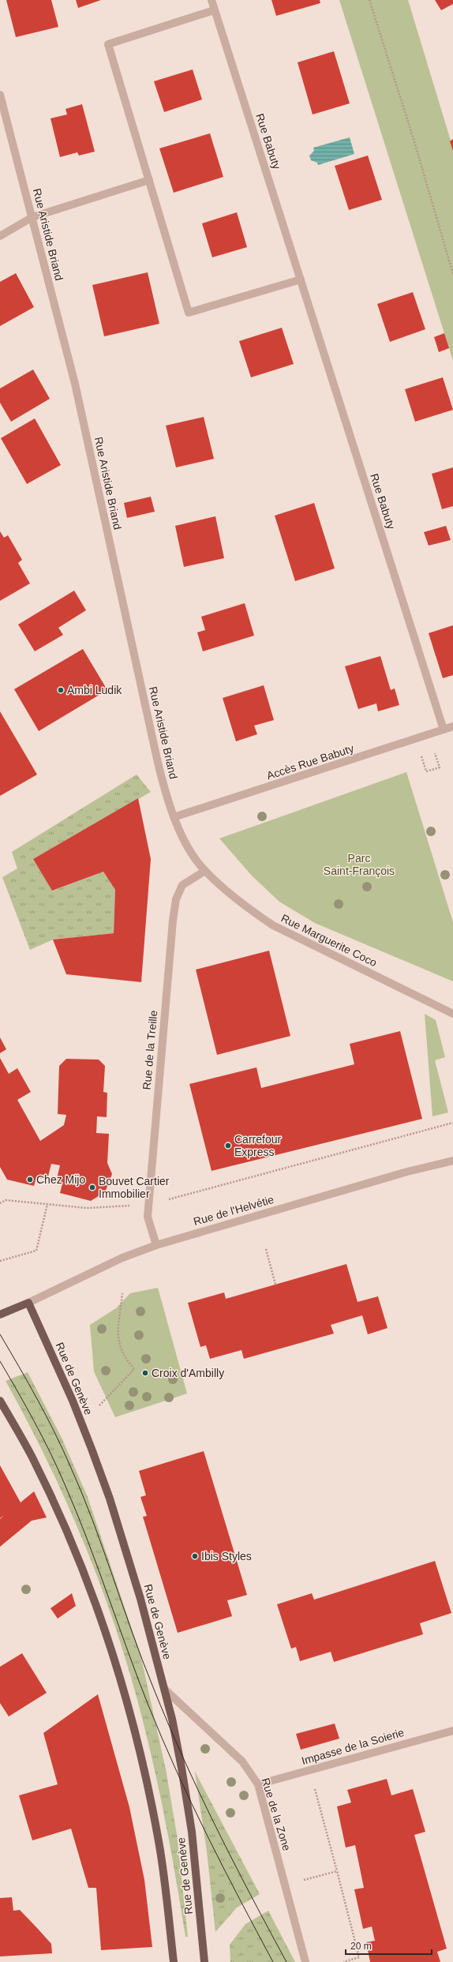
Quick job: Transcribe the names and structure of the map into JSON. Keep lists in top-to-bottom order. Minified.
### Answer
{"streets":{"main road":["Rue de Genève"],"street":["Rue Babuty","Rue Aristide Briand","Accès Rue Babuty","Rue Marguerite Coco","Rue de la Treille","Rue de l'Helvétie","Impasse de la Soierie","Rue de la Zone"]},"crossings":[["Rue Babuty","Accès Rue Babuty"],["Rue Aristide Briand","Accès Rue Babuty"],["Rue Aristide Briand","Rue Marguerite Coco"],["Rue Aristide Briand","Rue de la Treille"],["Rue Marguerite Coco","Rue de la Treille"],["Rue de la Treille","Rue de l'Helvétie"],["Rue de l'Helvétie","Rue de Genève"],["Rue de Genève","Rue de la Zone"],["Impasse de la Soierie","Rue de la Zone"]],"parks":["Parc Saint-François"],"places":["Ambi Ludik","Carrefour Express","Chez Mijo","Bouvet Cartier Immobilier","Croix d'Ambilly","Ibis Styles"],"scale_bar":"20 m"}
